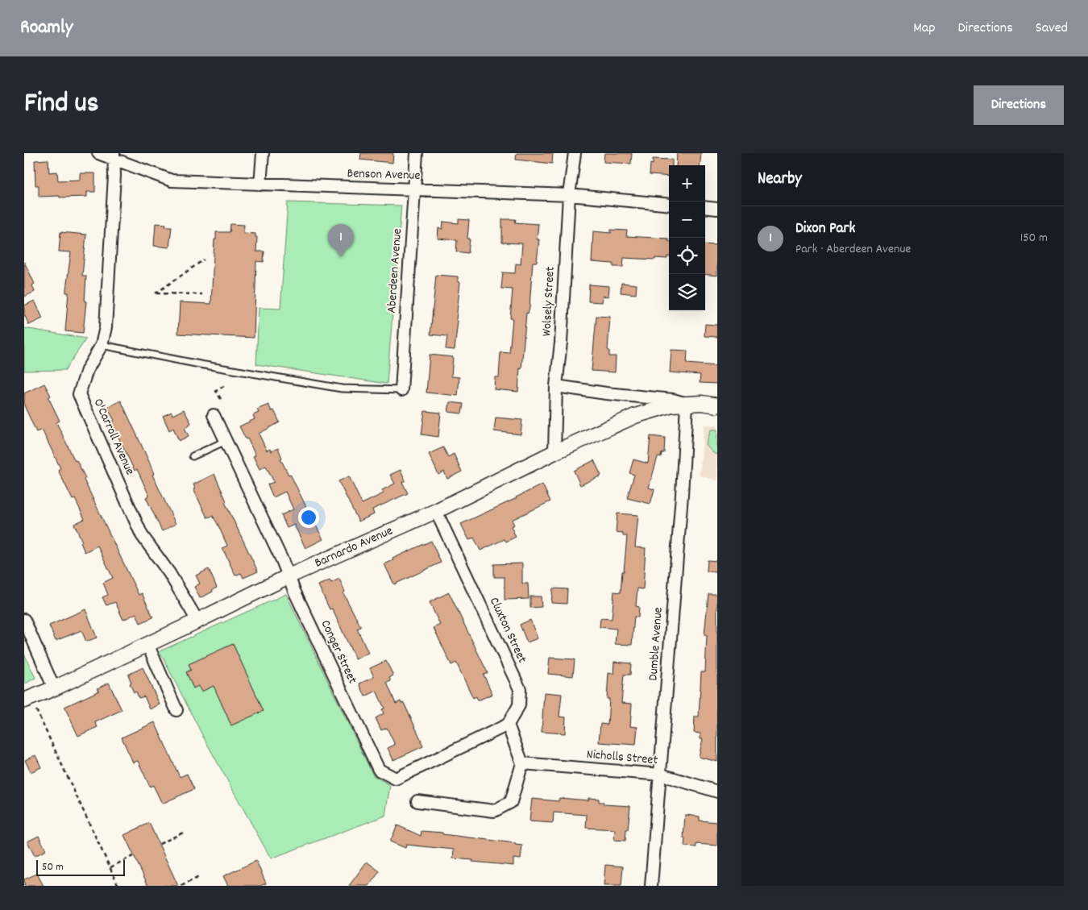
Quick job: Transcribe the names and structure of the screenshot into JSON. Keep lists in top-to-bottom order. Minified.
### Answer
{"streets":{"street":["Benson Avenue","Aberdeen Avenue","Wolsely Street","O'Carroll Avenue","Barnardo Avenue","Cluxton Street","Dumble Avenue","Conger Street","Nicholls Street"]},"crossings":[["Benson Avenue","Aberdeen Avenue"],["Benson Avenue","Wolsely Street"],["Benson Avenue","O'Carroll Avenue"],["Wolsely Street","Barnardo Avenue"],["O'Carroll Avenue","Barnardo Avenue"],["Barnardo Avenue","Cluxton Street"],["Barnardo Avenue","Dumble Avenue"],["Barnardo Avenue","Conger Street"],["Cluxton Street","Conger Street"],["Dumble Avenue","Nicholls Street"]],"scale_bar":"50 m","page":{"header":"Roamly","nav":["Map","Directions","Saved"],"title":"Find us","buttons":"Directions","heading":"Nearby","map_buttons":["+","−"],"list":[{"mark":"1","name":"Dixon Park","note":"Park · Aberdeen Avenue","value":"150 m"}],"pins":"1","scale":"50 m"}}
